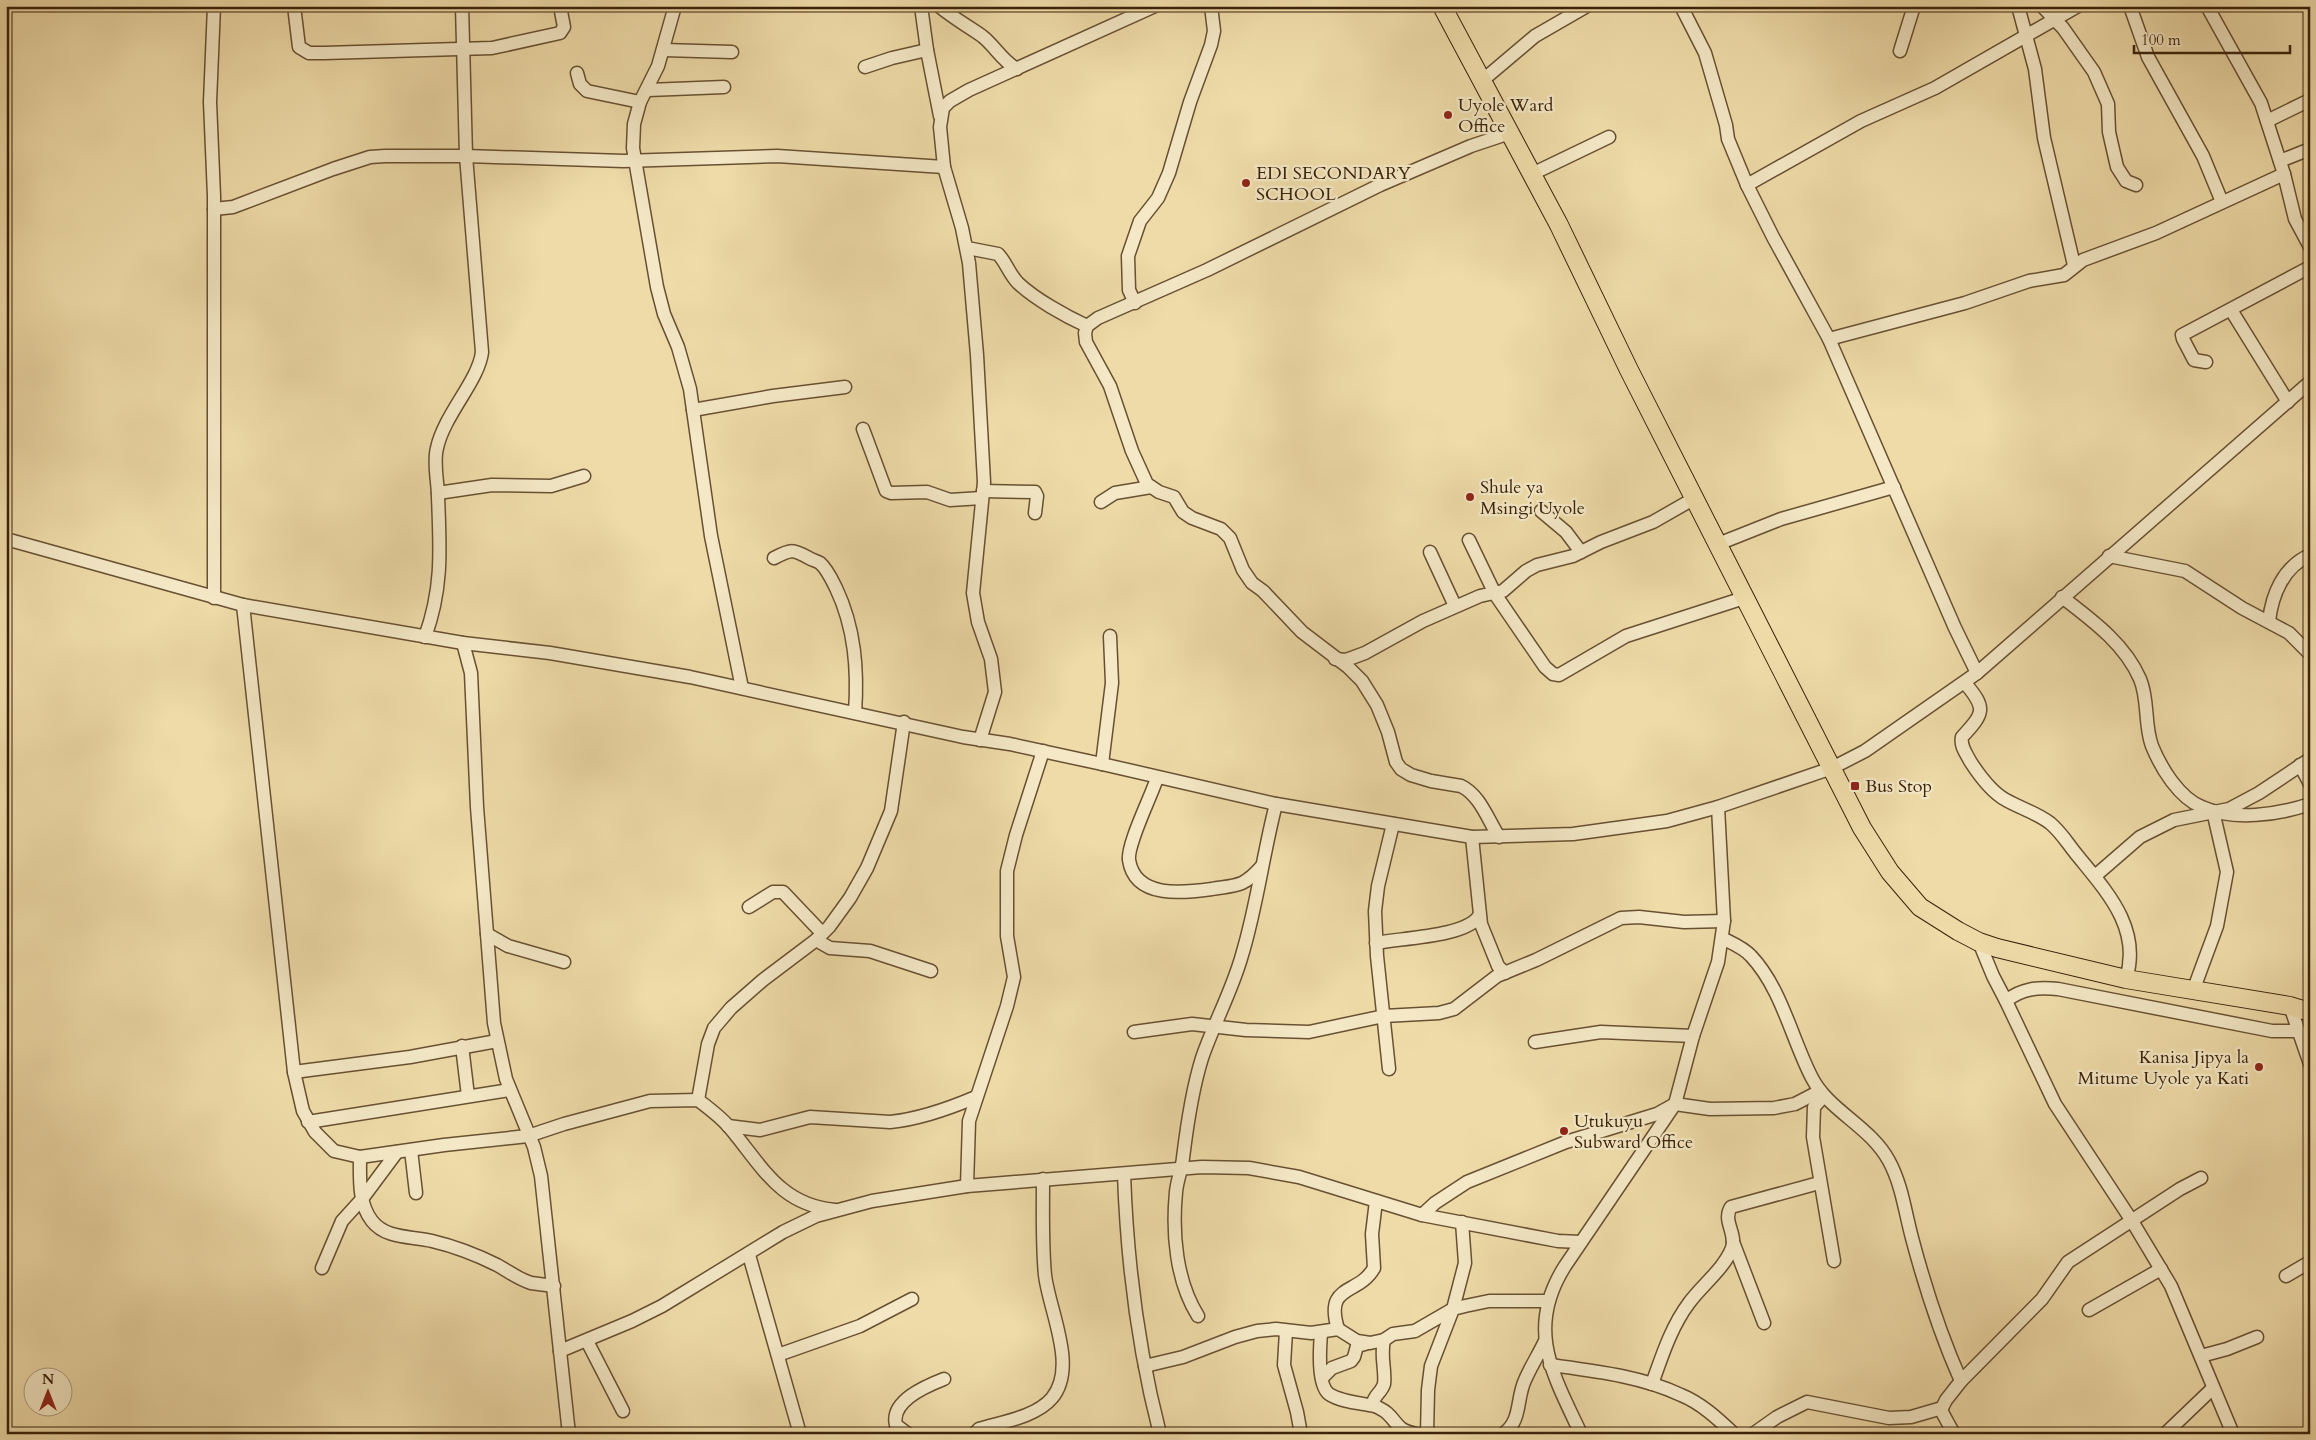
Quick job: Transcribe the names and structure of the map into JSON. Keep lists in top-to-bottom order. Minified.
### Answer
{"places":{"other":["Uyole Ward Office","EDI SECONDARY SCHOOL","Shule ya Msingi Uyole","Kanisa Jipya la Mitume Uyole ya Kati","Utukuyu Subward Office"],"transit":["Bus Stop"]},"scale_bar":"100 m","north":"top"}
